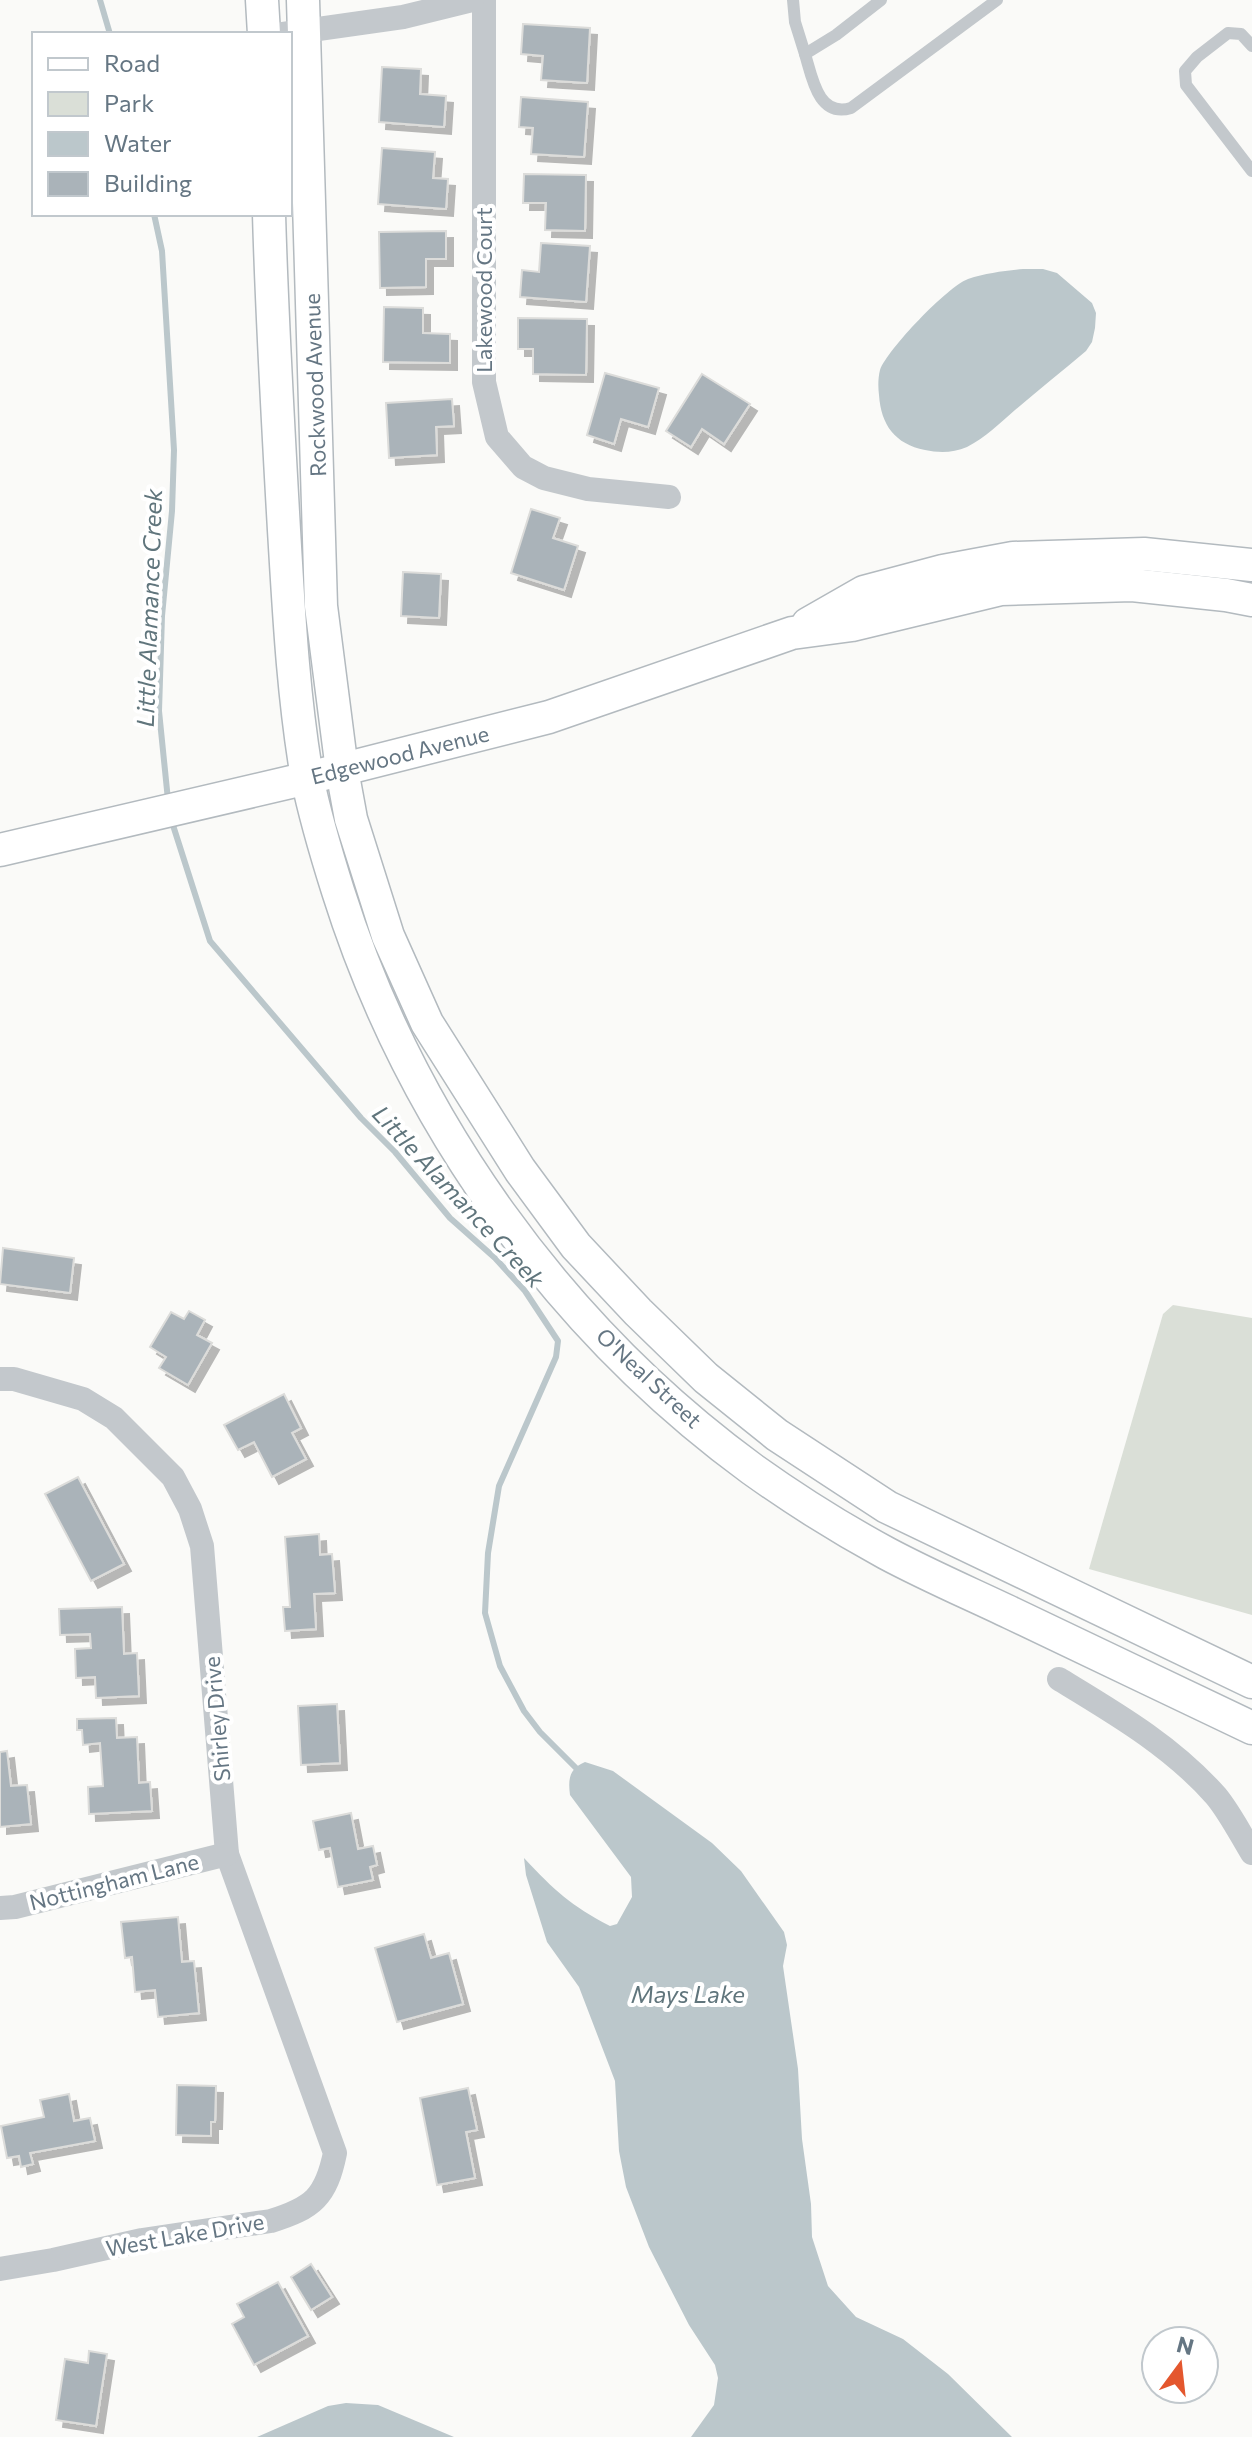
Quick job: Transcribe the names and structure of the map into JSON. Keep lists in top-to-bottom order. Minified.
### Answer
{"streets":{"street":["Lakewood Court","Rockwood Avenue","Edgewood Avenue","O'Neal Street","Shirley Drive","Nottingham Lane","West Lake Drive"]},"crossings":[["Rockwood Avenue","Edgewood Avenue"],["Rockwood Avenue","O'Neal Street"],["Edgewood Avenue","O'Neal Street"],["Shirley Drive","Nottingham Lane"],["Shirley Drive","West Lake Drive"]],"water":["Little Alamance Creek","Mays Lake"],"legend":["Road","Park","Water","Building"],"north":"top"}
